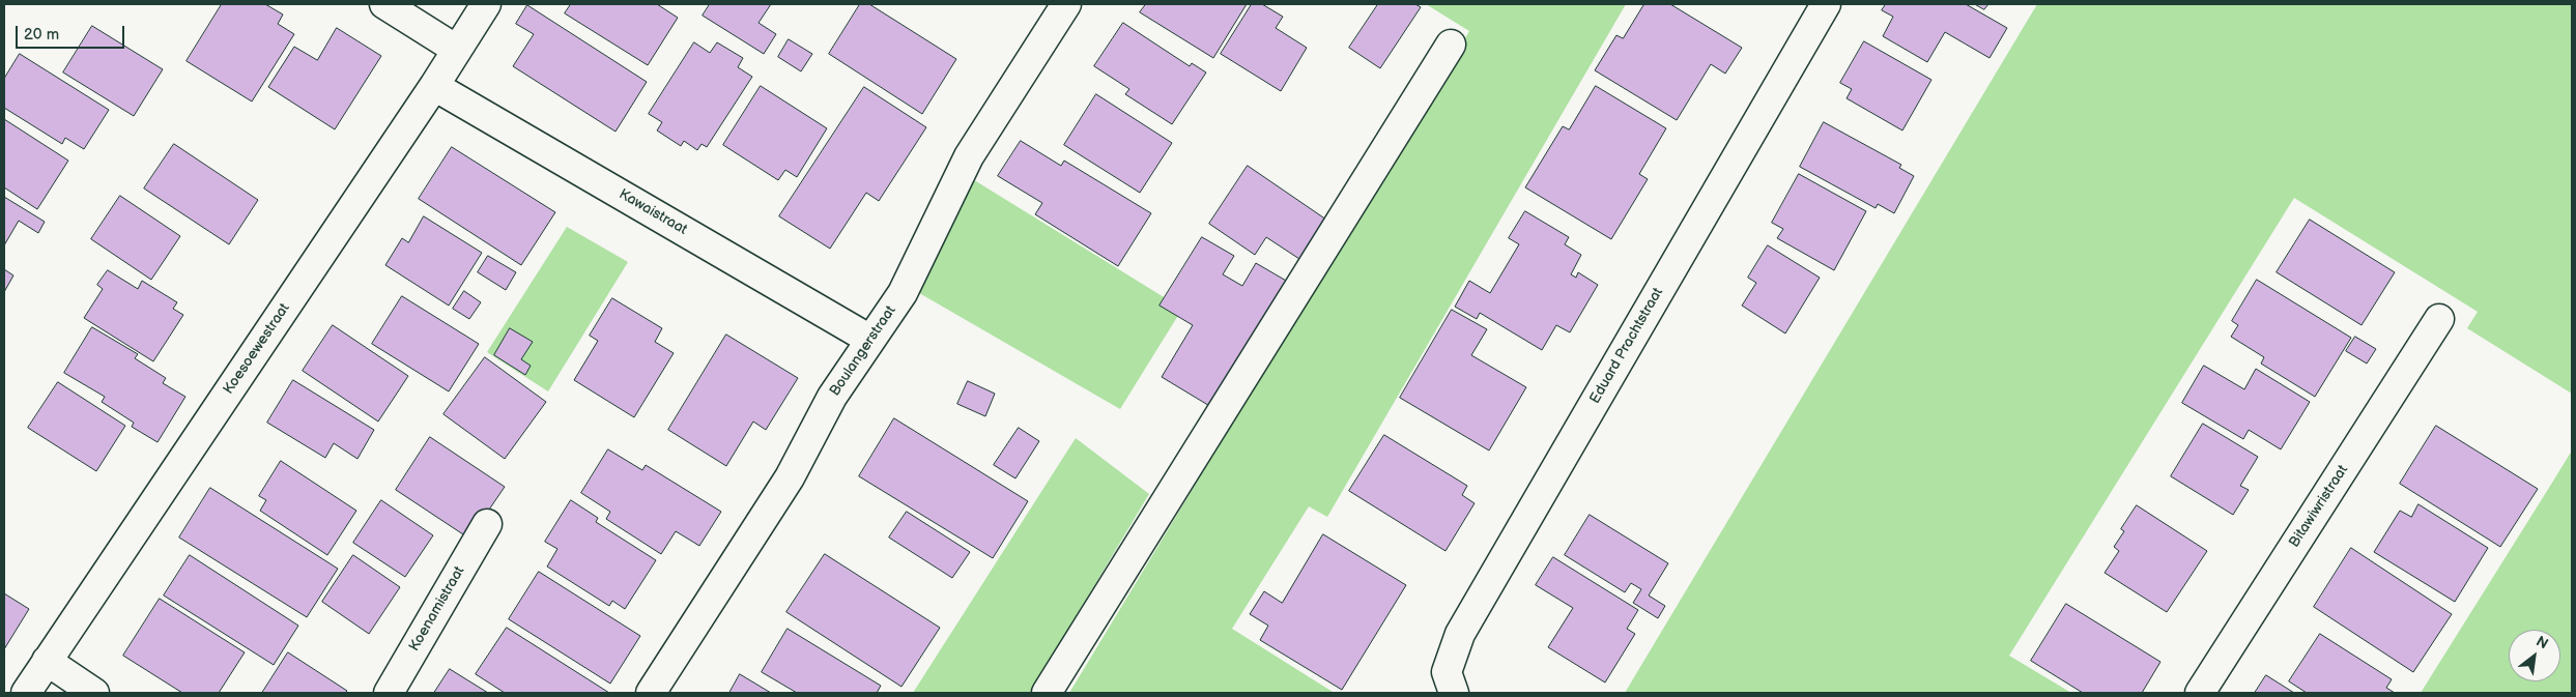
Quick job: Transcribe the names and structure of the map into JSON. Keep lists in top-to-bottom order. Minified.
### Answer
{"streets":{"street":["Kawaistraat","Eduard Prachtstraat","Koesoewestraat","Boulangerstraat","Bitawiwristraat","Koenamistraat"]},"crossings":[["Kawaistraat","Koesoewestraat"],["Kawaistraat","Boulangerstraat"]],"scale_bar":"20 m","north":"top right"}
